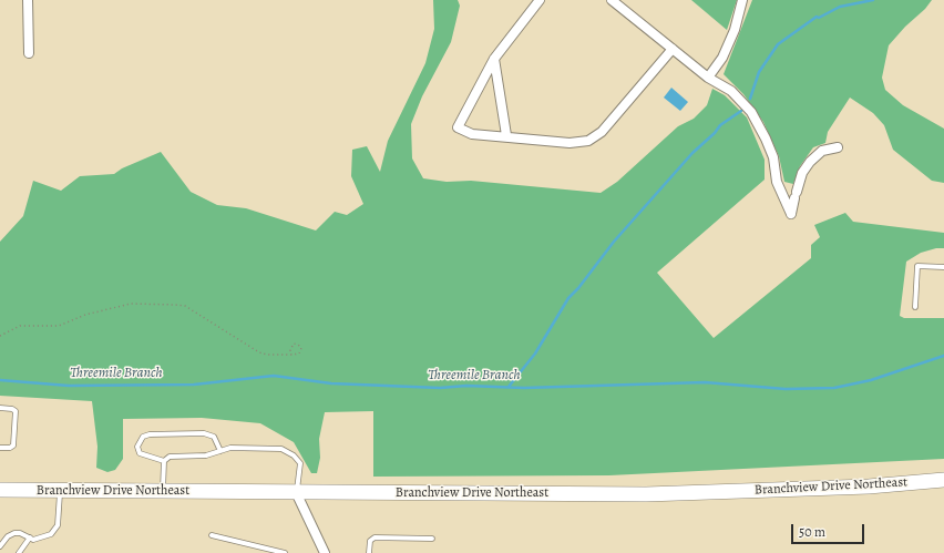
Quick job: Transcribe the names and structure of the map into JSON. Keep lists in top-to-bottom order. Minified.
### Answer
{"streets":{"main road":["Branchview Drive Northeast"]},"water":["Threemile Branch"],"scale_bar":"50 m"}
